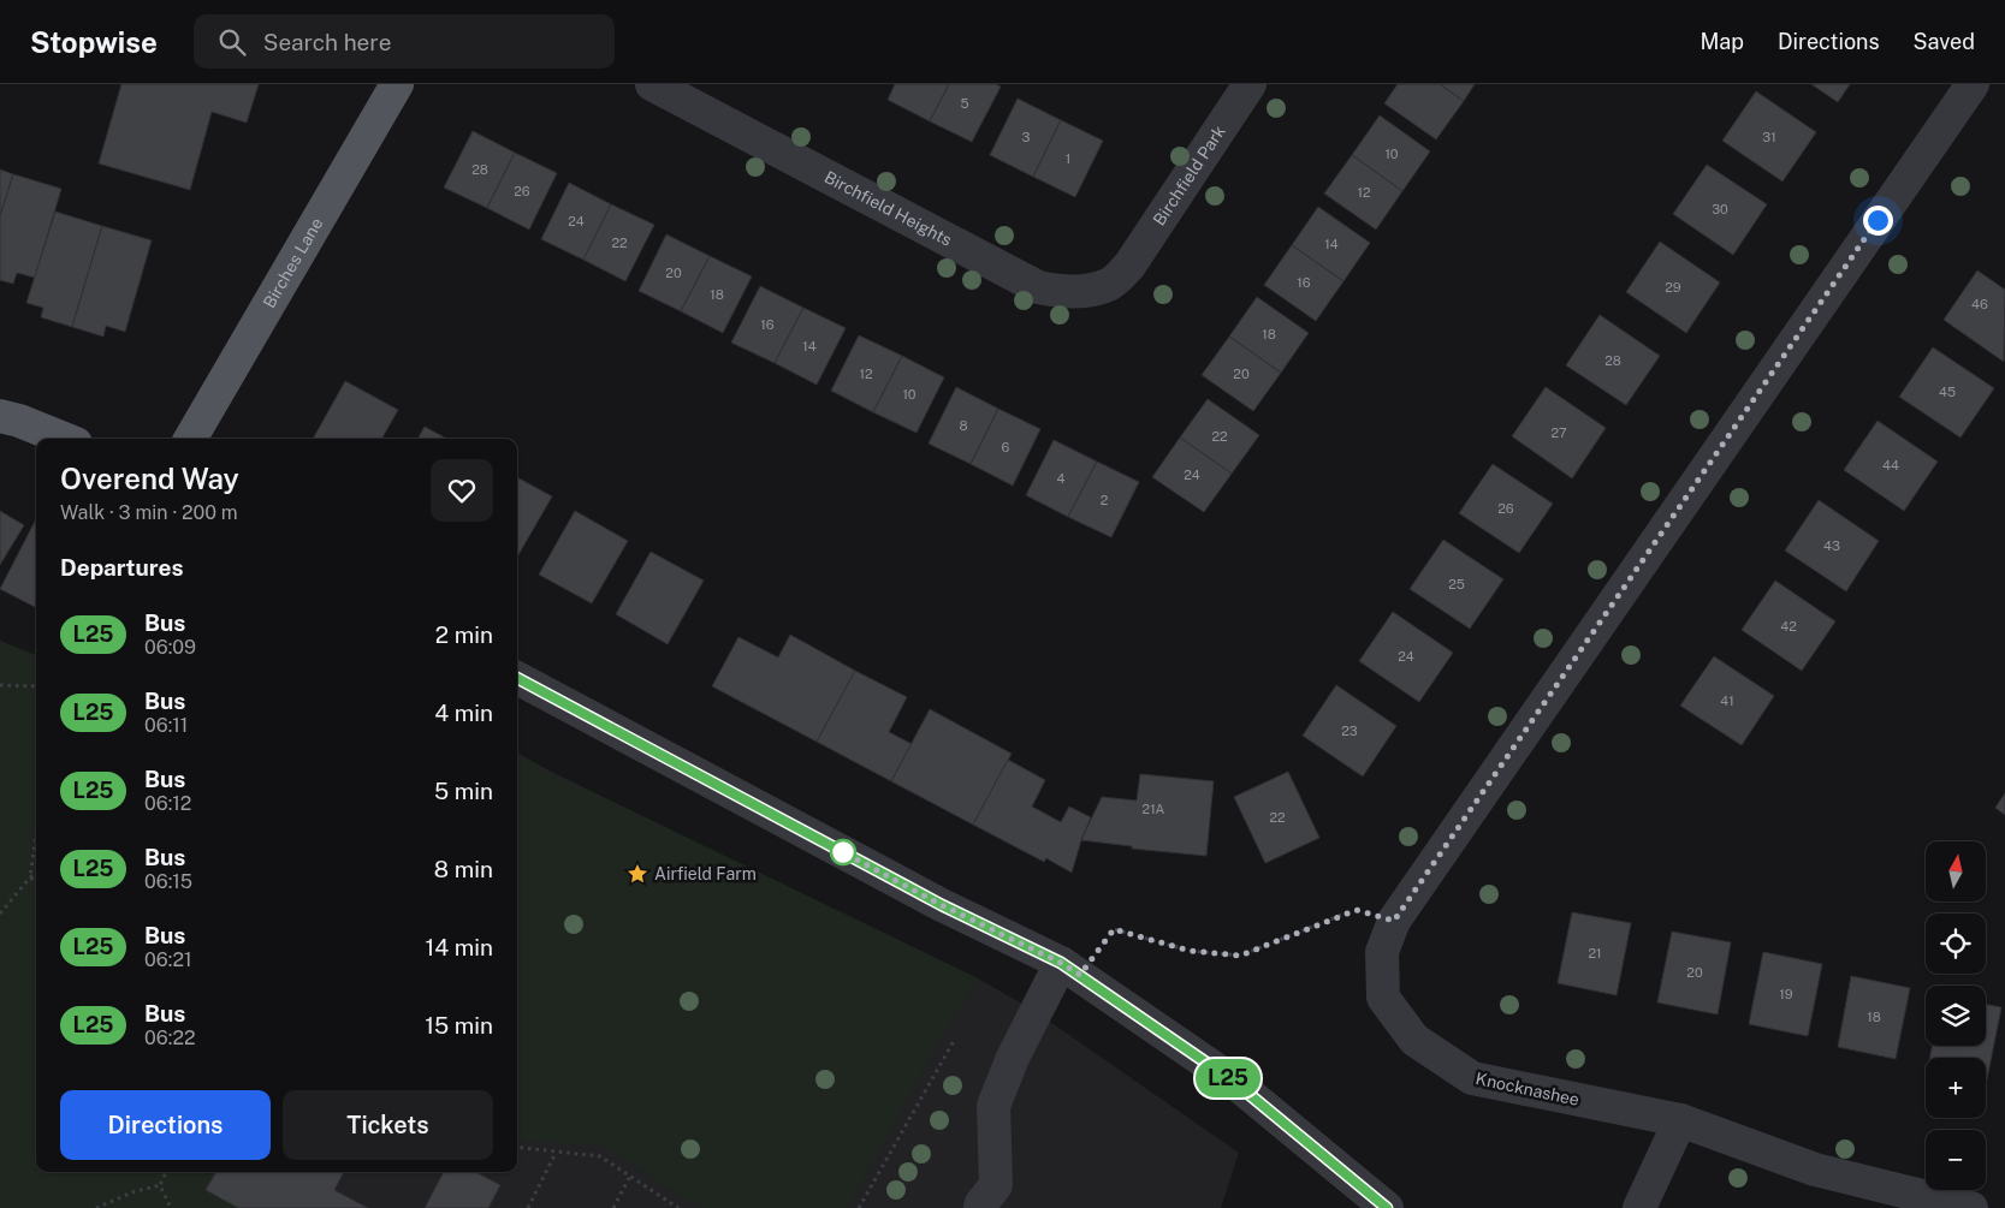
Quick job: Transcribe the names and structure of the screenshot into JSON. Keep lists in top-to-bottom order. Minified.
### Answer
{"streets":{"main road":["Birches Lane"],"street":["Birchfield Park","Birchfield Heights","Knocknashee"]},"crossings":[["Birchfield Park","Birchfield Heights"]],"places":{"place":["Airfield Farm"]},"lines":["bus line L25"],"house_numbers":["5","3","31","10","1","28","26","12","30","24","22","14","20","16","29","18","46","16","18","14","28","12","20","45","10","8","27","22","6","44","24","4","2","26","43","25","42","24","41","23","21A","22","21","20","19","18"],"north":"top","page":{"header":"Stopwise","search":"Search here","nav":["Map","Directions","Saved"],"on_map":"L25","heading":[["Overend Way","Walk · 3 min · 200 m"],"Departures"],"list":[{"mark":"L25","name":"Bus","note":"06:09","value":"2 min"},{"mark":"L25","name":"Bus","note":"06:11","value":"4 min"},{"mark":"L25","name":"Bus","note":"06:12","value":"5 min"},{"mark":"L25","name":"Bus","note":"06:15","value":"8 min"},{"mark":"L25","name":"Bus","note":"06:21","value":"14 min"},{"mark":"L25","name":"Bus","note":"06:22","value":"15 min"}],"map_buttons":["+","−"],"buttons":["Directions","Tickets"]}}
